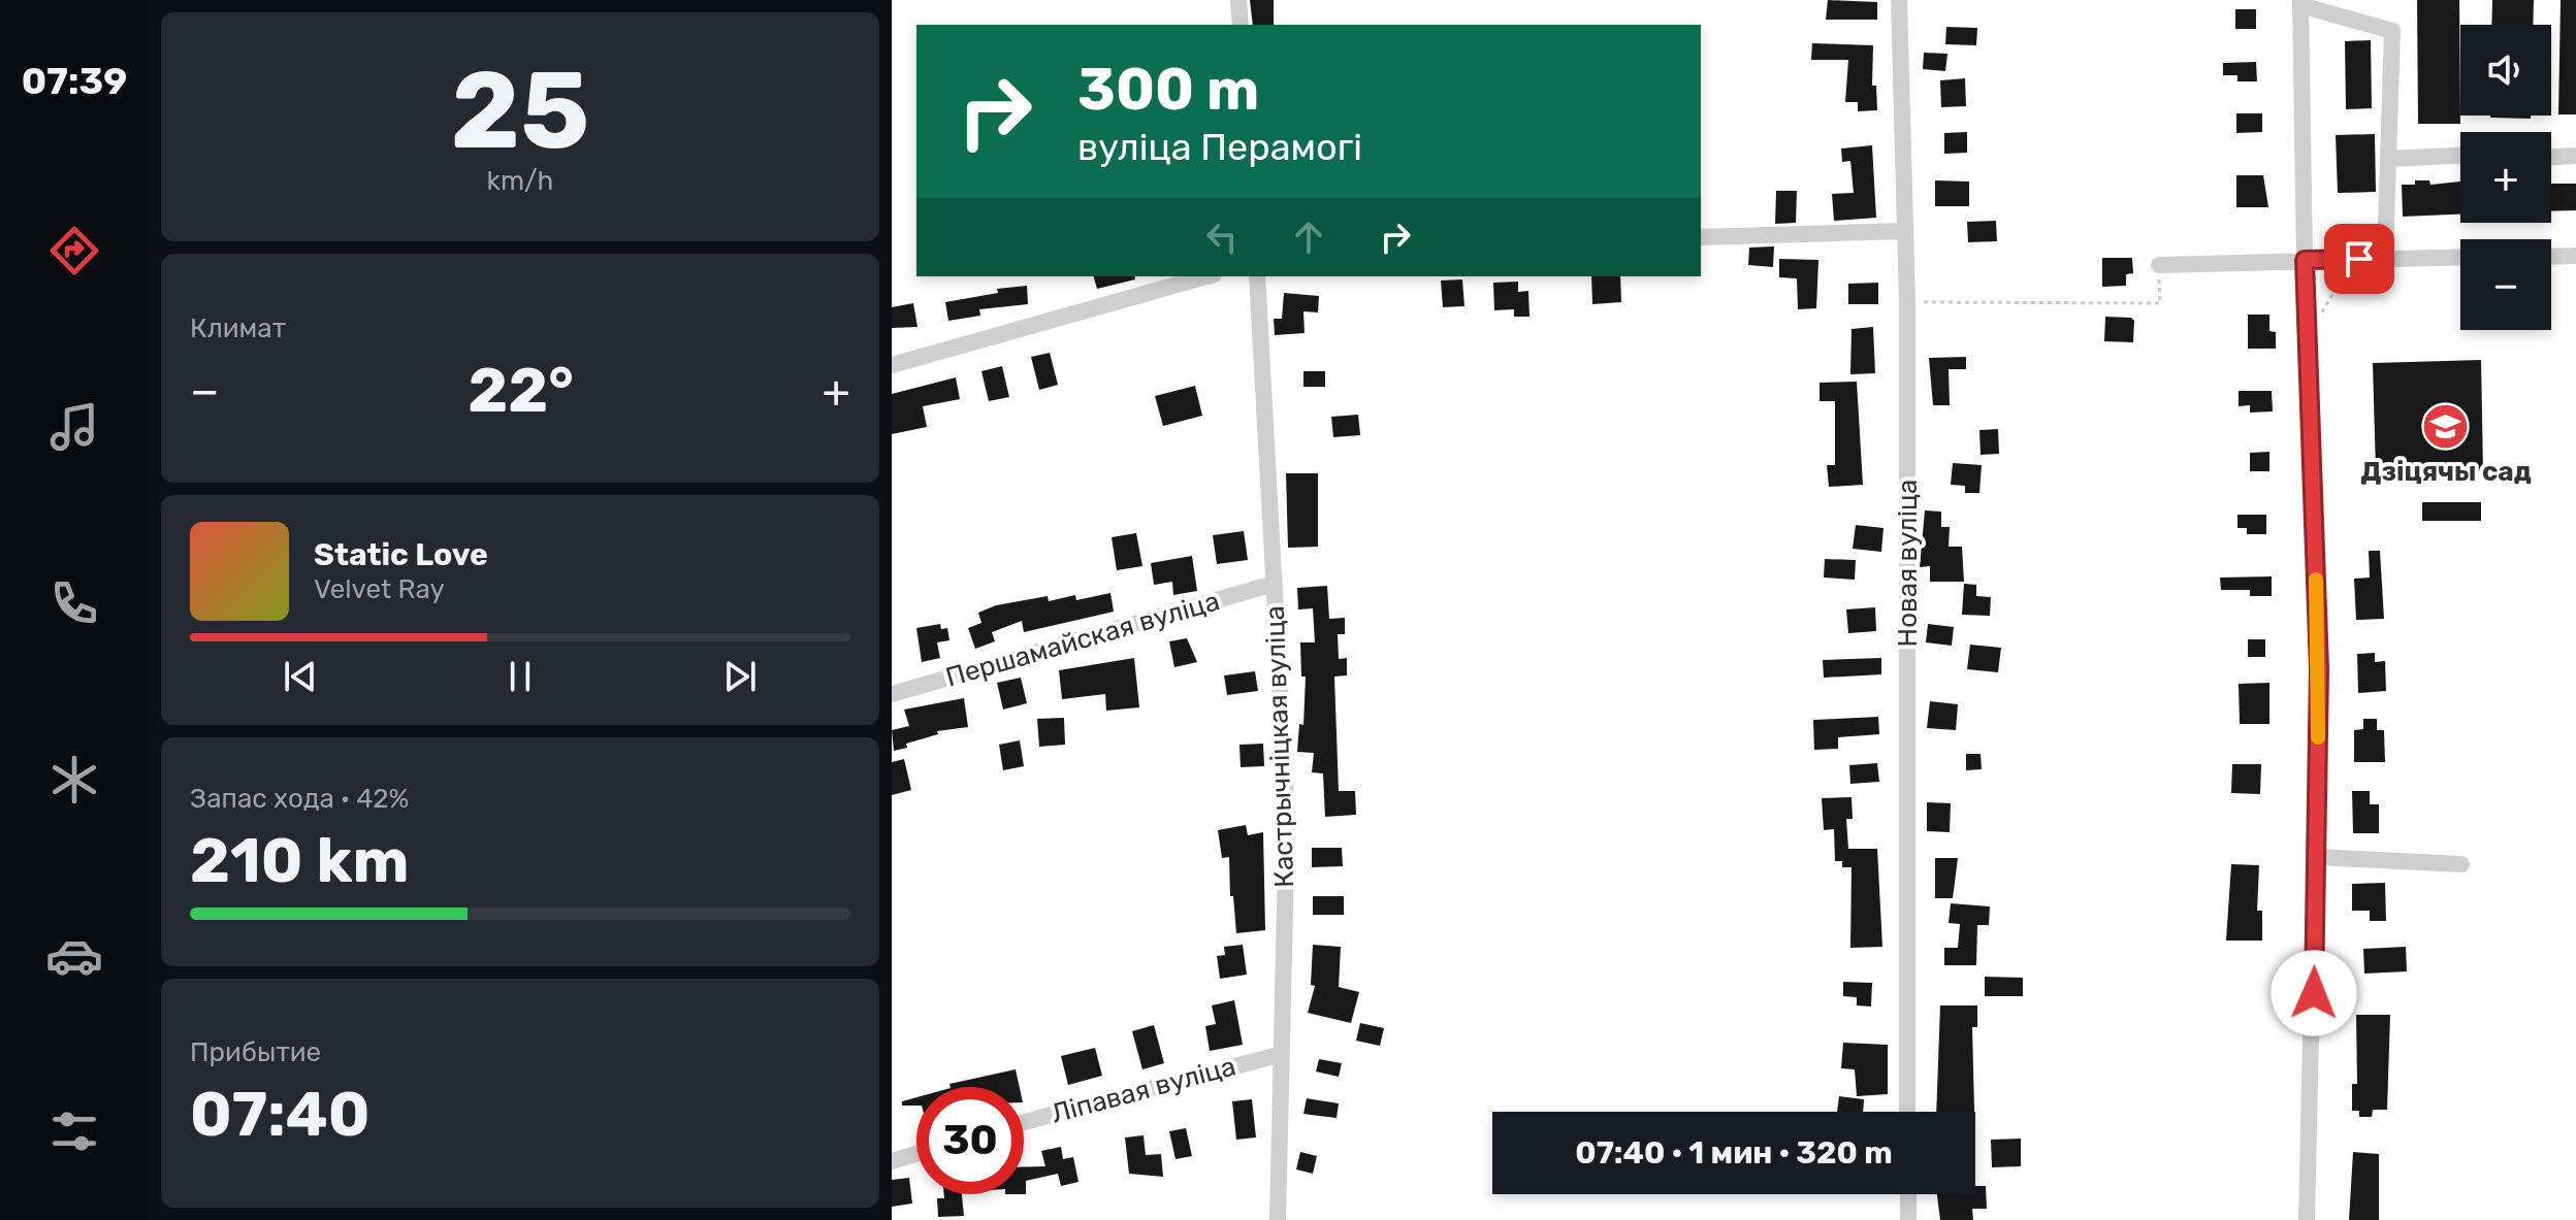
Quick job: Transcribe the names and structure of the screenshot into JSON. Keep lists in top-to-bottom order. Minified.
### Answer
{"streets":{"street":["Новая вуліца","Першамайская вуліца","Кастрычніцкая вуліца","Ліпавая вуліца"]},"crossings":[["Першамайская вуліца","Кастрычніцкая вуліца"],["Кастрычніцкая вуліца","Ліпавая вуліца"]],"places":{"school or university":["Дзіцячы сад"]},"page":{"tabs":"07:39","tile":[["25","km/h"],"Климат",["Запас хода · 42%","210 km"],["Прибытие","07:40"]],"map_buttons":["+","−"],"turn":["300 m","вуліца Перамогі"],"heat":["−","22°","+"],"song":["Static Love","Velvet Ray"],"limit":"30","trip":"07:40 · 1 мин · 320 m"}}
